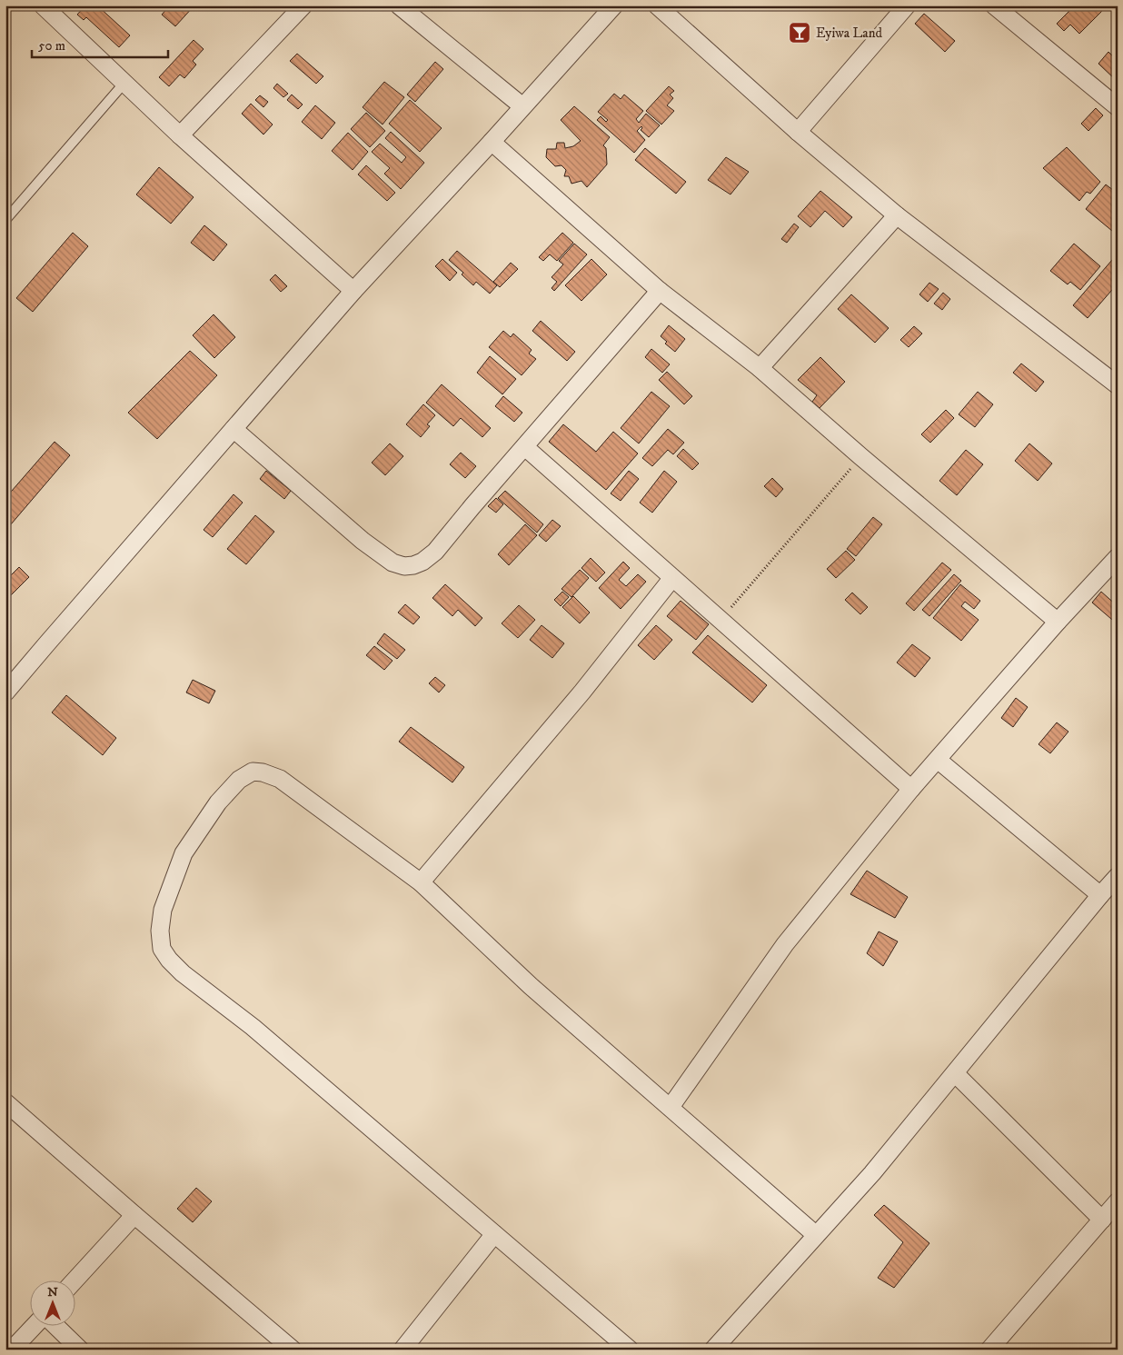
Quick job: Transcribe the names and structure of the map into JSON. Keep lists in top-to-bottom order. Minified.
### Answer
{"places":{"bar":["Eyiwa Land"]},"scale_bar":"50 m","north":"top"}
